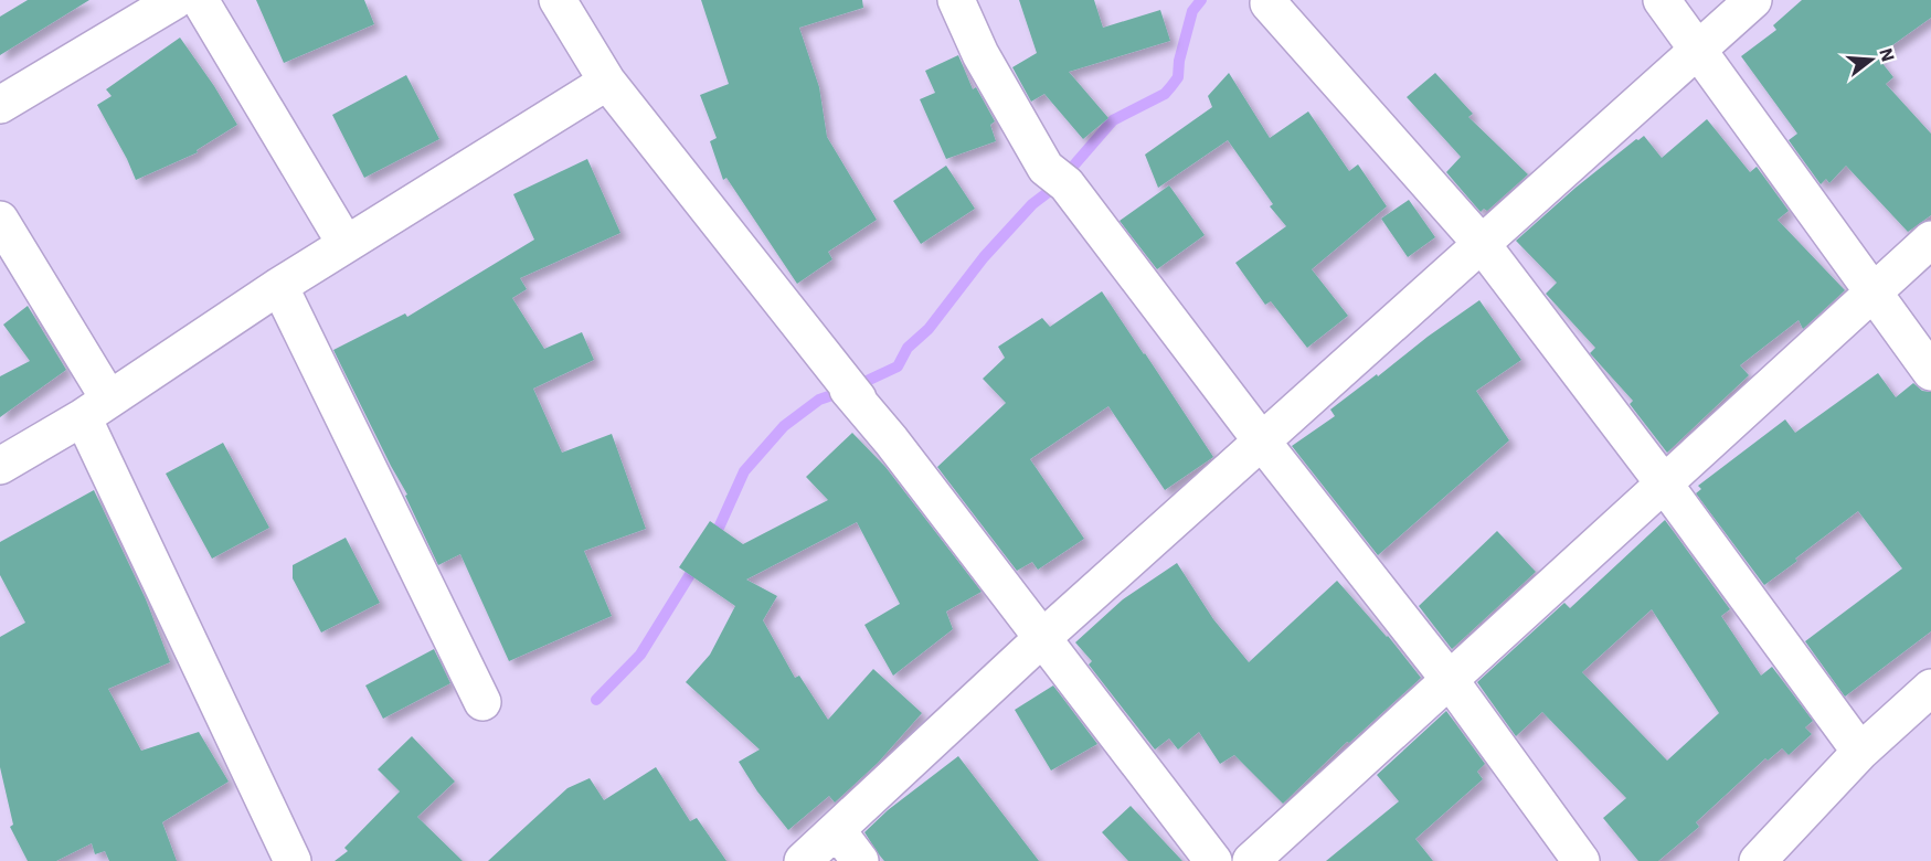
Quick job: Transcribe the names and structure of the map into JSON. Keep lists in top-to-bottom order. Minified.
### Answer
{"north":"right"}
